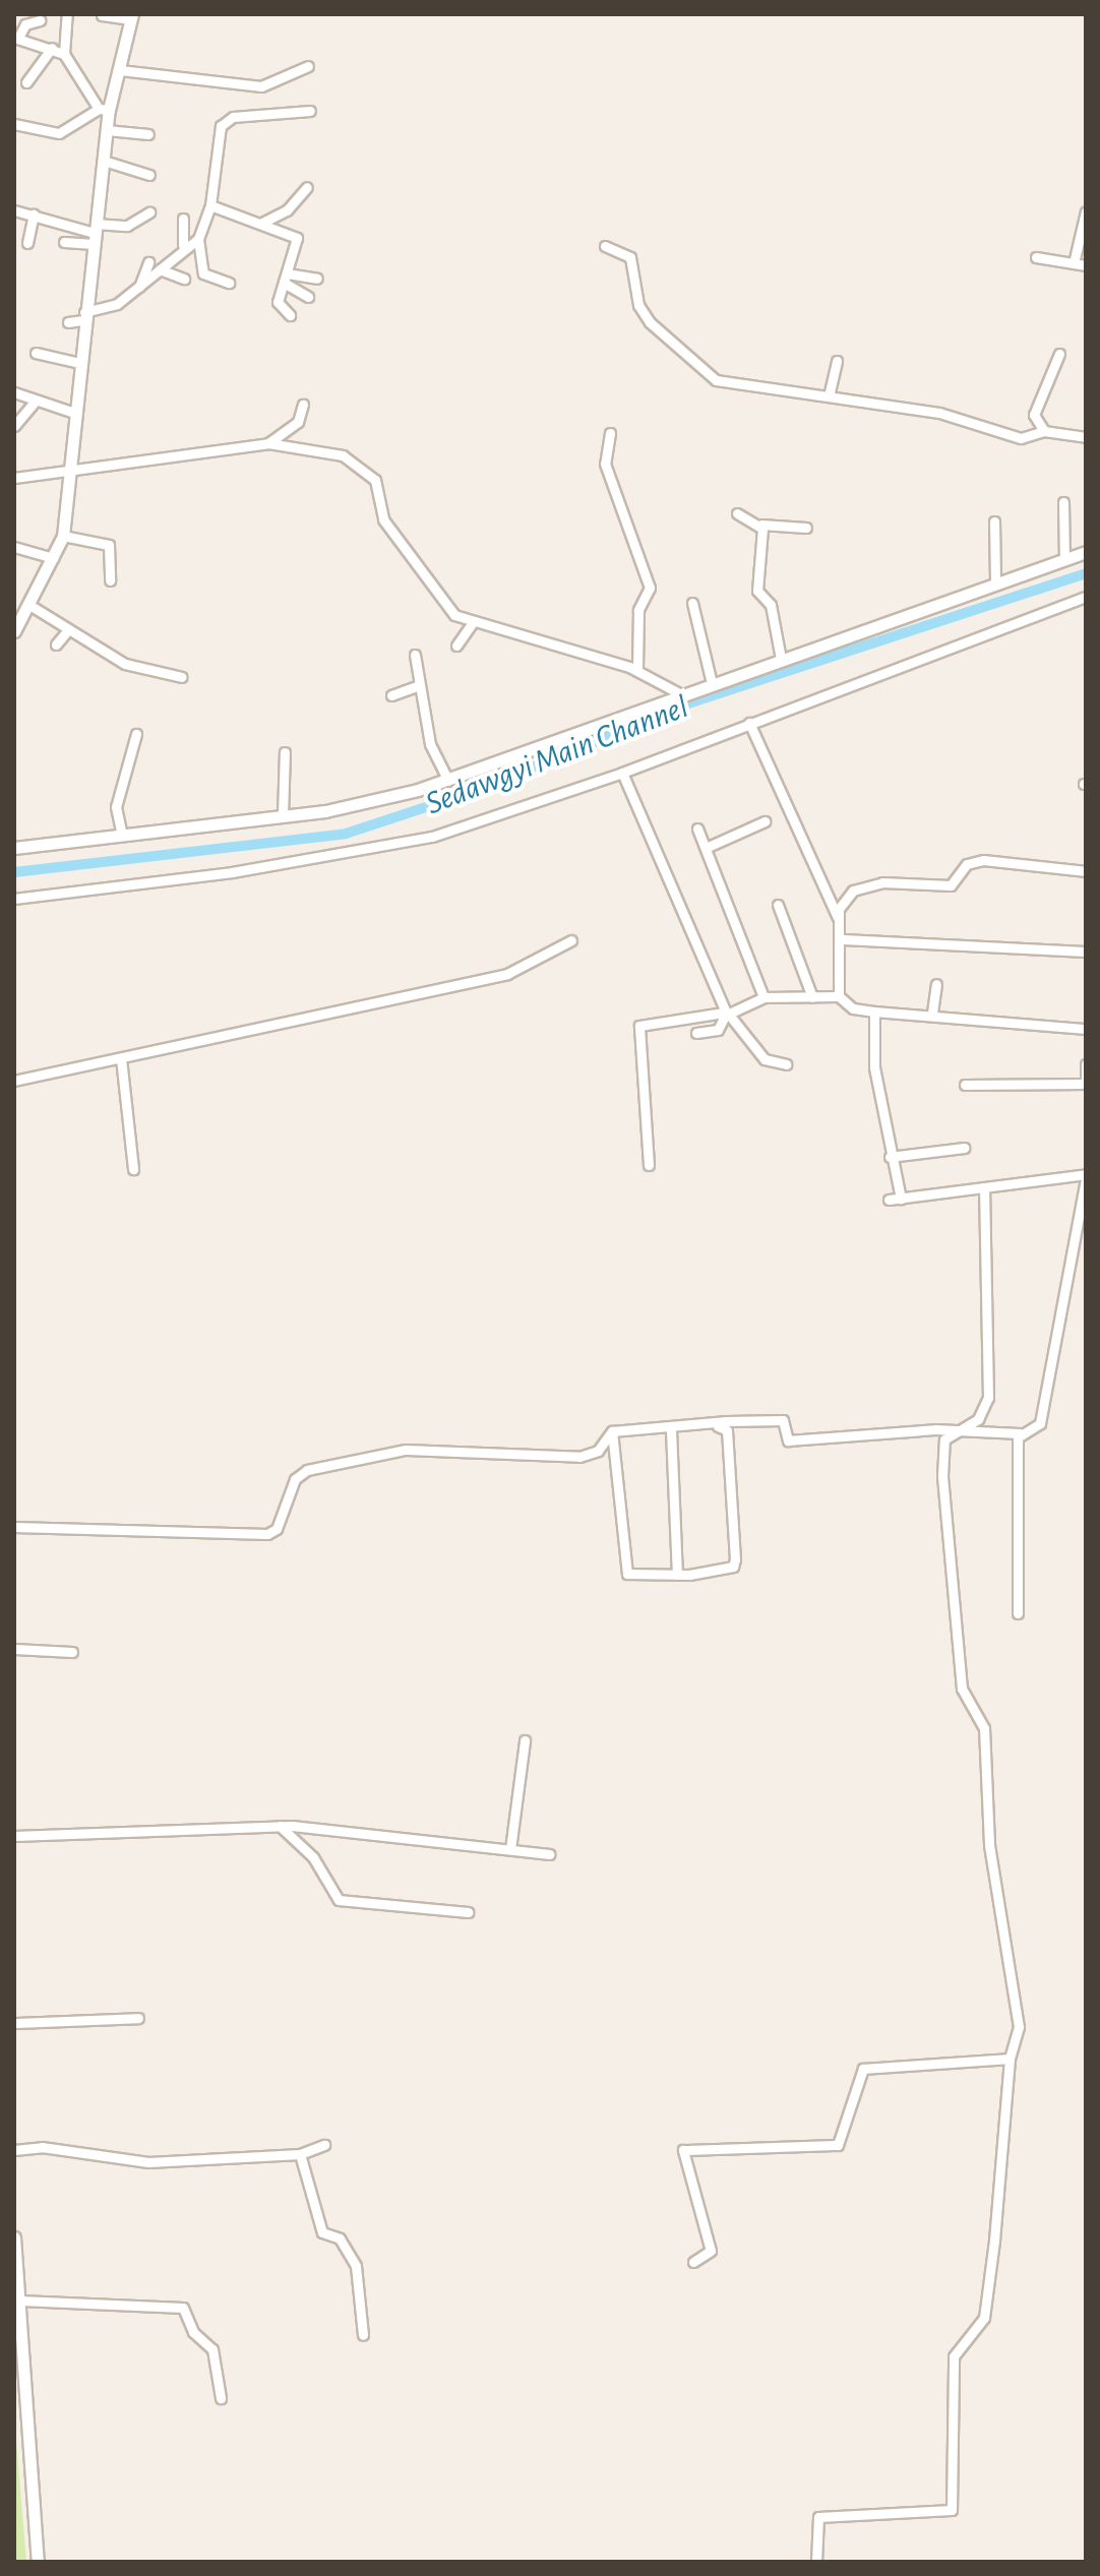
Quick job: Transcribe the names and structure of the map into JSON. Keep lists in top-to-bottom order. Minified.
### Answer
{"water":["Sedawgyi Main Channel"]}
